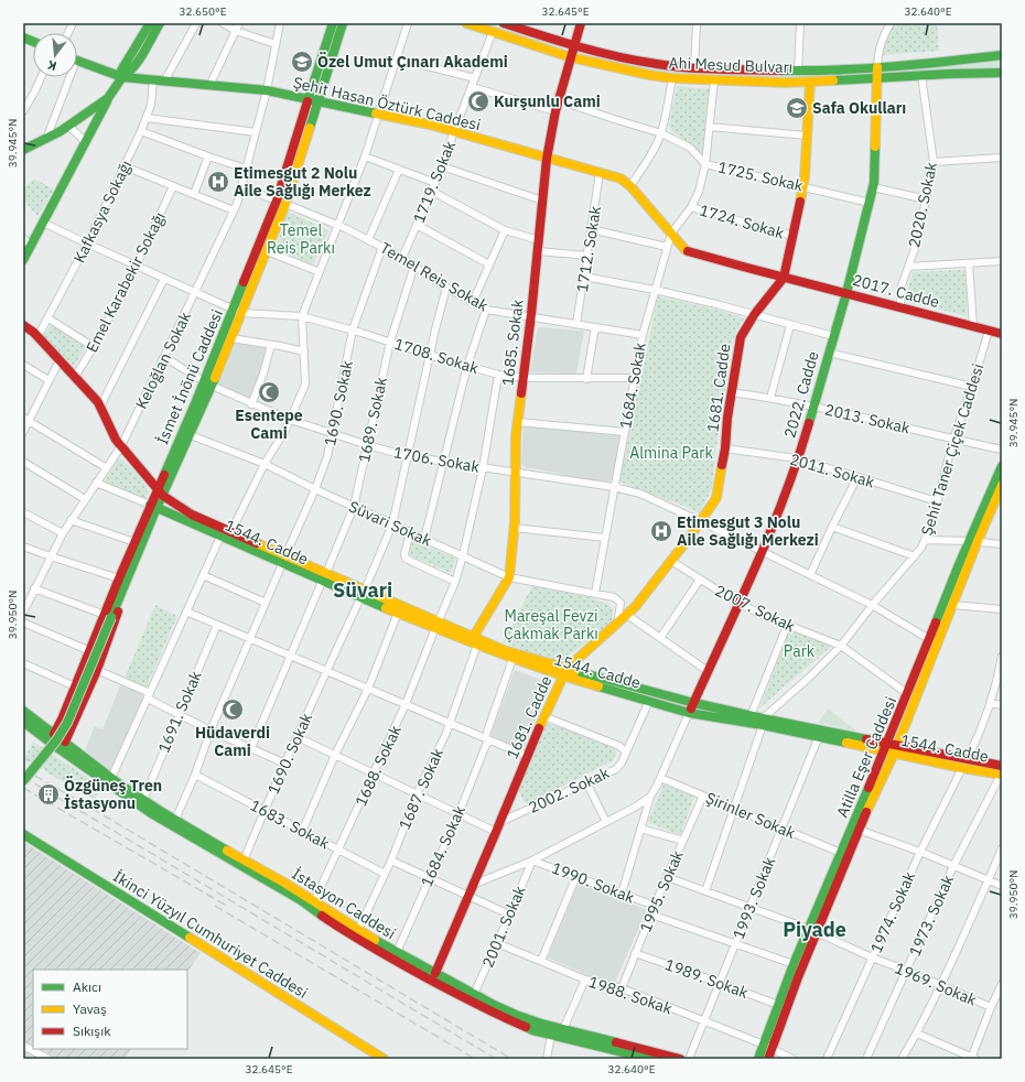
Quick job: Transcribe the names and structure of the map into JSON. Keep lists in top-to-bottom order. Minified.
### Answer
{"streets":{"main road":["Ahi Mesud Bulvarı","Şehit Hasan Öztürk Caddesi","2017. Cadde","1685. Sokak","İsmet İnönü Caddesi","1681. Cadde","2022. Cadde","1544. Cadde","Atilla Eşer Caddesi","İstasyon Caddesi","İkinci Yüzyıl Cumhuriyet Caddesi"],"street":["1725. Sokak","1719. Sokak","2020. Sokak","Kafkasya Sokağı","1724. Sokak","1712. Sokak","Temel Reis Sokak","Emel Karabekir Sokağı","1708. Sokak","Keloğlan Sokak","1684. Sokak","1690. Sokak","2013. Sokak","1689. Sokak","Şehit Taner Çiçek Caddesi","1706. Sokak","2011. Sokak","Süvari Sokak","2007. Sokak","1691. Sokak","1688. Sokak","1687. Sokak","2002. Sokak","Şirinler Sokak","1683. Sokak","1990. Sokak","1995. Sokak","1993. Sokak","1974. Sokak","1973. Sokak","2001. Sokak","1989. Sokak","1969. Sokak","1988. Sokak"]},"crossings":[["Ahi Mesud Bulvarı","1719. Sokak"],["Ahi Mesud Bulvarı","2020. Sokak"],["Ahi Mesud Bulvarı","1685. Sokak"],["Ahi Mesud Bulvarı","1684. Sokak"],["Ahi Mesud Bulvarı","1681. Cadde"],["Ahi Mesud Bulvarı","2022. Cadde"],["Şehit Hasan Öztürk Caddesi","1719. Sokak"],["Şehit Hasan Öztürk Caddesi","Kafkasya Sokağı"],["Şehit Hasan Öztürk Caddesi","1712. Sokak"],["Şehit Hasan Öztürk Caddesi","2017. Cadde"],["Şehit Hasan Öztürk Caddesi","1685. Sokak"],["Şehit Hasan Öztürk Caddesi","Keloğlan Sokak"],["Şehit Hasan Öztürk Caddesi","İsmet İnönü Caddesi"],["Şehit Hasan Öztürk Caddesi","1684. Sokak"],["Şehit Hasan Öztürk Caddesi","1681. Cadde"],["1725. Sokak","1685. Sokak"],["1725. Sokak","1684. Sokak"],["1725. Sokak","1681. Cadde"],["1725. Sokak","2022. Cadde"],["1719. Sokak","Temel Reis Sokak"],["2020. Sokak","2017. Cadde"],["Kafkasya Sokağı","1544. Cadde"],["1724. Sokak","1684. Sokak"],["1724. Sokak","1681. Cadde"],["1712. Sokak","Temel Reis Sokak"],["Temel Reis Sokak","1685. Sokak"],["Temel Reis Sokak","Keloğlan Sokak"],["Temel Reis Sokak","İsmet İnönü Caddesi"],["Temel Reis Sokak","1684. Sokak"],["Temel Reis Sokak","1690. Sokak"],["Temel Reis Sokak","1689. Sokak"],["Emel Karabekir Sokağı","1544. Cadde"],["2017. Cadde","1681. Cadde"],["2017. Cadde","2022. Cadde"],["2017. Cadde","Şehit Taner Çiçek Caddesi"],["1685. Sokak","1708. Sokak"],["1685. Sokak","1706. Sokak"],["1685. Sokak","Süvari Sokak"],["1685. Sokak","1544. Cadde"],["1685. Sokak","1687. Sokak"],["1708. Sokak","İsmet İnönü Caddesi"],["1708. Sokak","1684. Sokak"],["1708. Sokak","1690. Sokak"],["1708. Sokak","1689. Sokak"],["1708. Sokak","1688. Sokak"],["Keloğlan Sokak","1706. Sokak"],["Keloğlan Sokak","1544. Cadde"],["İsmet İnönü Caddesi","1706. Sokak"],["İsmet İnönü Caddesi","Süvari Sokak"],["İsmet İnönü Caddesi","1544. Cadde"],["1684. Sokak","1706. Sokak"],["1684. Sokak","Süvari Sokak"],["1684. Sokak","1544. Cadde"],["1684. Sokak","İstasyon Caddesi"],["1681. Cadde","2013. Sokak"],["1681. Cadde","1706. Sokak"],["1681. Cadde","2011. Sokak"],["1681. Cadde","Süvari Sokak"],["1681. Cadde","1544. Cadde"],["1681. Cadde","2007. Sokak"],["1681. Cadde","2002. Sokak"],["1681. Cadde","İstasyon Caddesi"],["2022. Cadde","2013. Sokak"],["2022. Cadde","1706. Sokak"],["2022. Cadde","2011. Sokak"],["2022. Cadde","1544. Cadde"],["2022. Cadde","2007. Sokak"],["1690. Sokak","1706. Sokak"],["1690. Sokak","Süvari Sokak"],["1690. Sokak","1544. Cadde"],["1690. Sokak","1683. Sokak"],["1690. Sokak","İstasyon Caddesi"],["2013. Sokak","Şehit Taner Çiçek Caddesi"],["1689. Sokak","1706. Sokak"],["1689. Sokak","Süvari Sokak"],["1689. Sokak","1544. Cadde"],["Şehit Taner Çiçek Caddesi","1706. Sokak"],["Şehit Taner Çiçek Caddesi","2011. Sokak"],["Şehit Taner Çiçek Caddesi","1544. Cadde"],["Şehit Taner Çiçek Caddesi","2007. Sokak"],["1706. Sokak","Atilla Eşer Caddesi"],["1706. Sokak","1688. Sokak"],["Süvari Sokak","1688. Sokak"],["1544. Cadde","Atilla Eşer Caddesi"],["1544. Cadde","1688. Sokak"],["1544. Cadde","1687. Sokak"],["1544. Cadde","2002. Sokak"],["1544. Cadde","1993. Sokak"],["1544. Cadde","1974. Sokak"],["1544. Cadde","1973. Sokak"],["2007. Sokak","Atilla Eşer Caddesi"],["1691. Sokak","İstasyon Caddesi"],["Atilla Eşer Caddesi","Şirinler Sokak"],["Atilla Eşer Caddesi","1990. Sokak"],["Atilla Eşer Caddesi","1989. Sokak"],["Atilla Eşer Caddesi","1969. Sokak"],["Atilla Eşer Caddesi","1988. Sokak"],["1688. Sokak","1683. Sokak"],["1688. Sokak","İstasyon Caddesi"],["1687. Sokak","1683. Sokak"],["1687. Sokak","İstasyon Caddesi"],["Şirinler Sokak","1995. Sokak"],["Şirinler Sokak","1993. Sokak"],["1990. Sokak","1995. Sokak"],["1990. Sokak","1993. Sokak"],["1990. Sokak","2001. Sokak"],["1995. Sokak","1989. Sokak"],["1995. Sokak","1969. Sokak"],["1995. Sokak","1988. Sokak"],["1993. Sokak","1989. Sokak"],["1993. Sokak","1969. Sokak"],["1993. Sokak","1988. Sokak"],["İstasyon Caddesi","2001. Sokak"],["1974. Sokak","1969. Sokak"],["1973. Sokak","1969. Sokak"],["2001. Sokak","1988. Sokak"]],"districts":["Süvari","Piyade"],"parks":["Temel Reis Parkı","Almina Park","Mareşal Fevzi Çakmak Parkı","Park"],"places":{"school or university":["Özel Umut Çınarı Akademi","Safa Okulları"],"mosque":["Kurşunlu Cami","Esentepe Cami","Hüdaverdi Cami"],"hospital":["Etimesgut 2 Nolu Aile Sağlığı Merkez","Etimesgut 3 Nolu Aile Sağlığı Merkezi"],"building":["Özgüneş Tren İstasyonu"]},"legend":["Akıcı","Yavaş","Sıkışık"],"north":"bottom","coordinates":["32.650°E","32.645°E","32.640°E","39.945°N","39.950°N"]}
